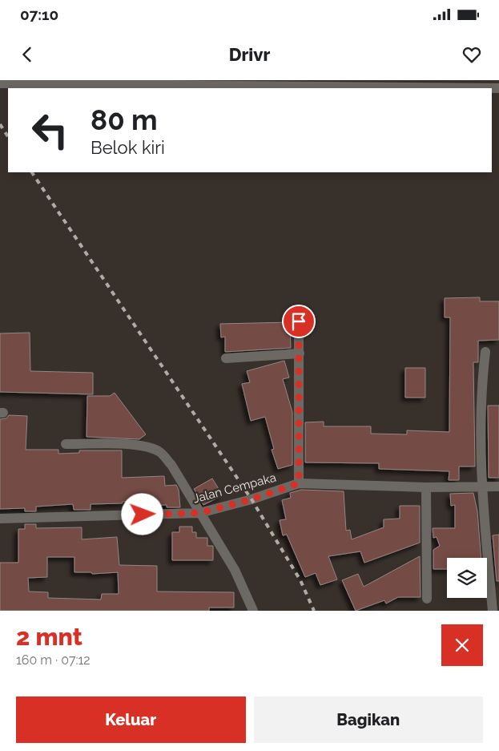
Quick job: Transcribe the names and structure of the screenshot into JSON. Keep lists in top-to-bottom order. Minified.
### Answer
{"streets":{"street":["Jalan Cempaka"]},"page":{"status":"07:10","header":"Drivr","turn":["80 m","Belok kiri"],"heading":["2 mnt","160 m · 07:12"],"buttons":["Keluar","Bagikan"]}}
